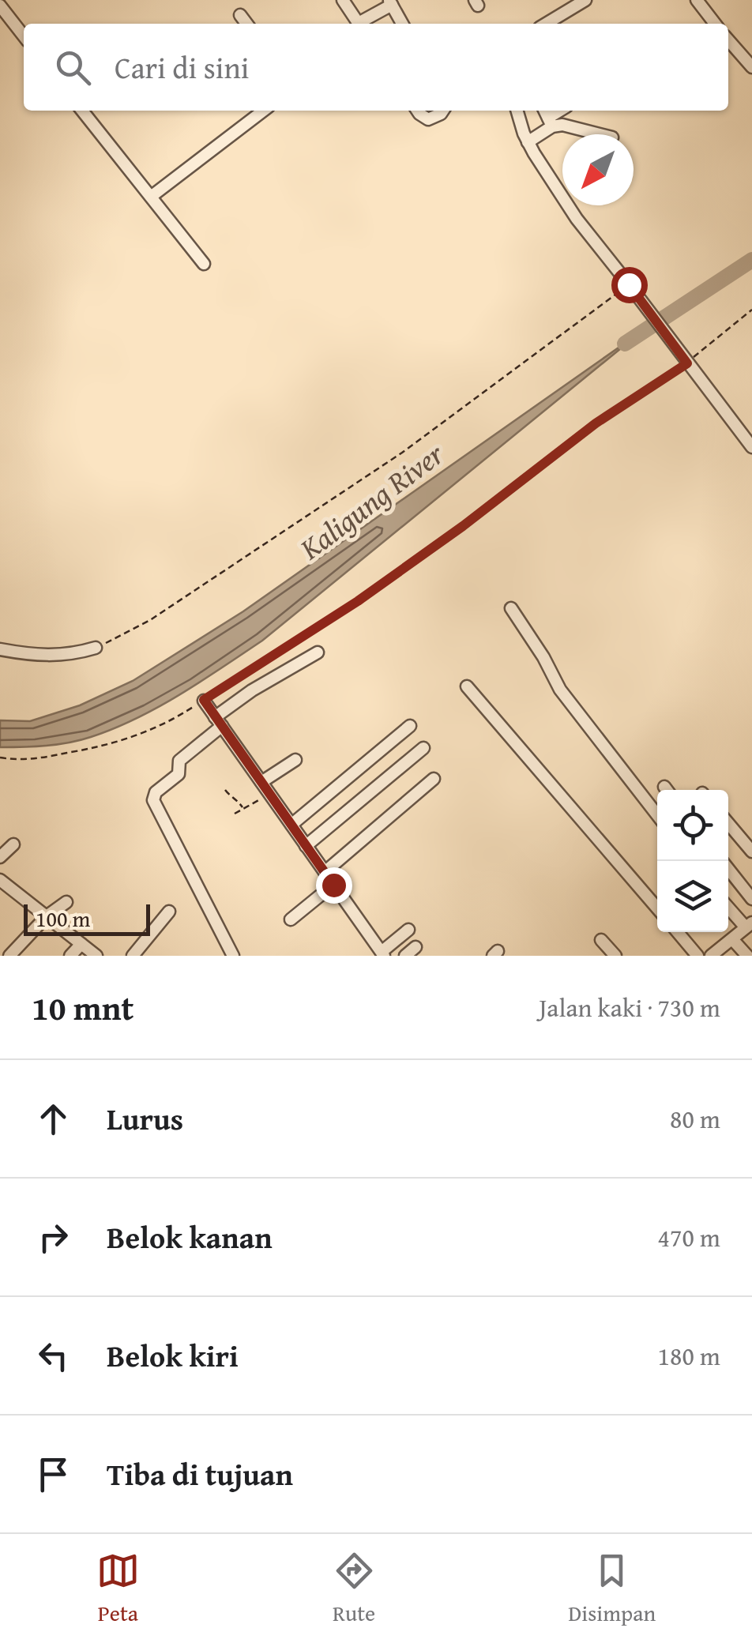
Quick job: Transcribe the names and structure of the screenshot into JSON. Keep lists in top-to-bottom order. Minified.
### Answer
{"water":["Kaligung River"],"scale_bar":"100 m","north":"bottom left","page":{"search":"Cari di sini","scale":"100 m","heading":["10 mnt","Jalan kaki · 730 m"],"list":[["Lurus","80 m"],["Belok kanan","470 m"],["Belok kiri","180 m"],"Tiba di tujuan"],"nav":["Peta","Rute","Disimpan"]}}
